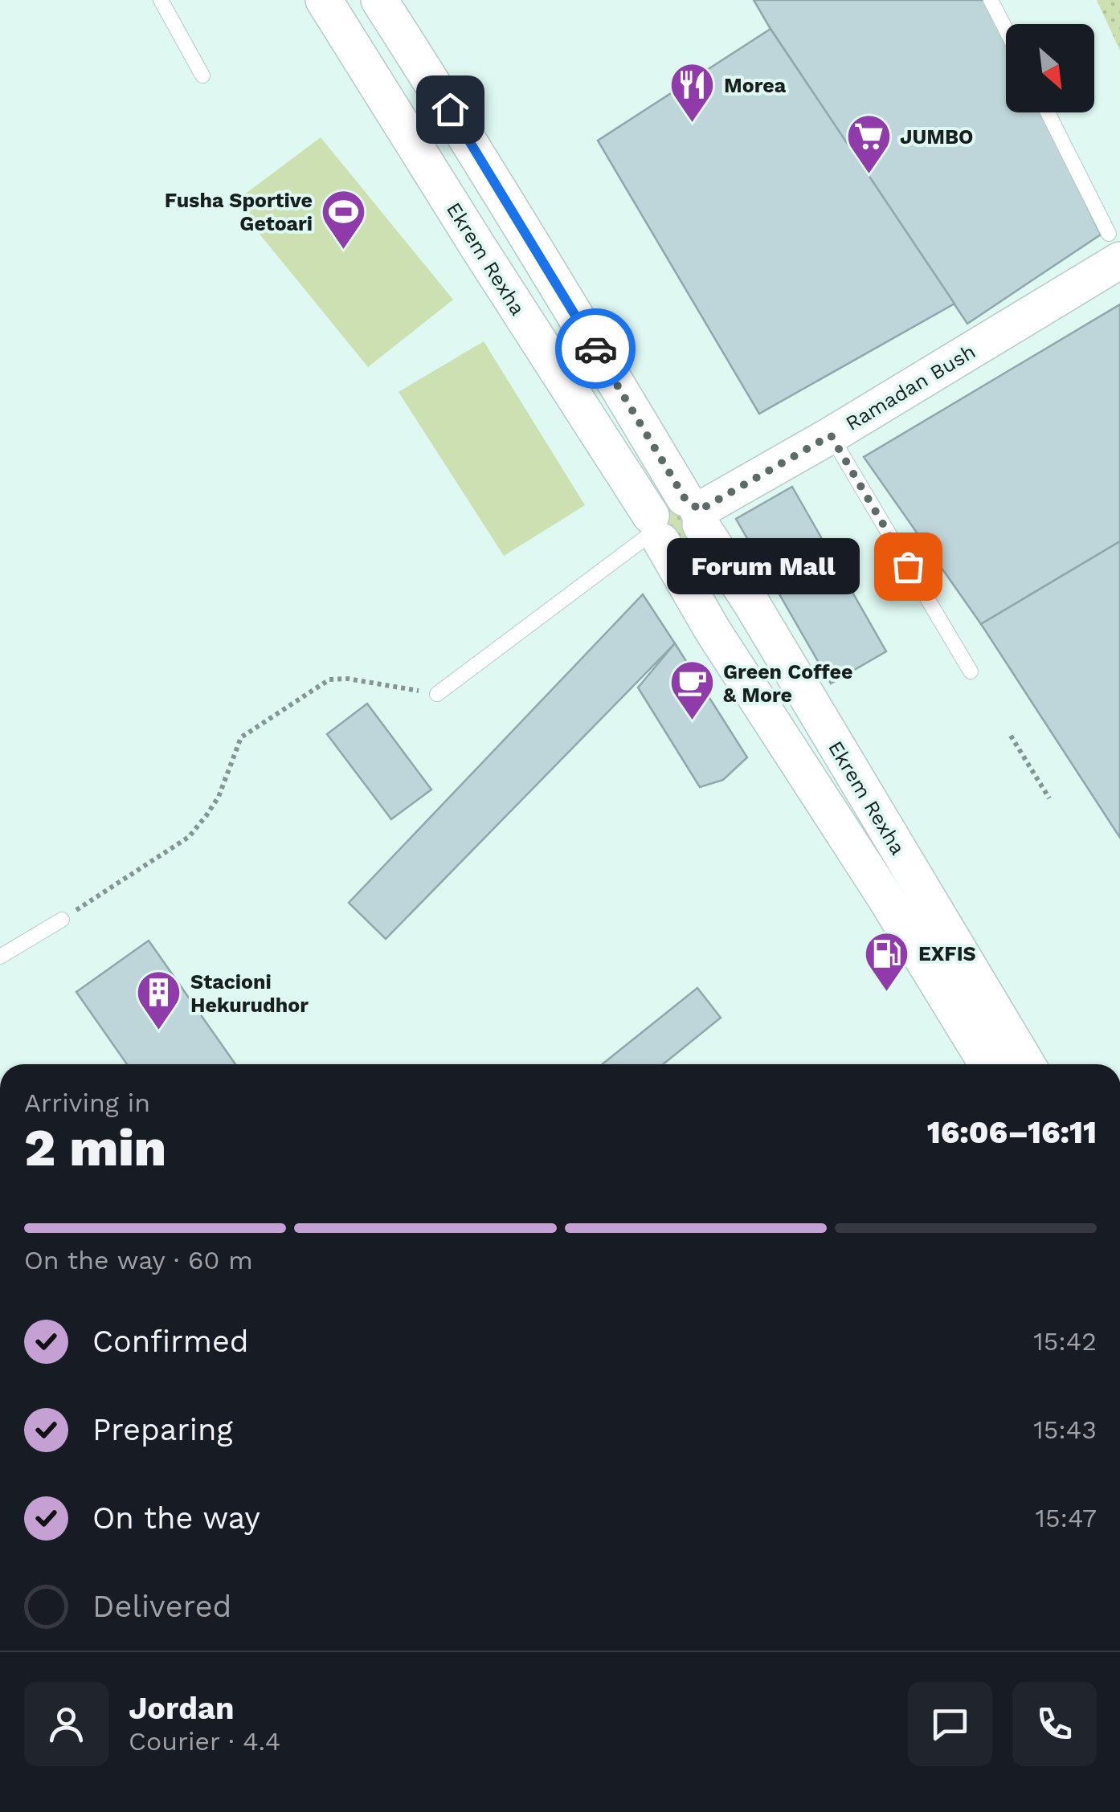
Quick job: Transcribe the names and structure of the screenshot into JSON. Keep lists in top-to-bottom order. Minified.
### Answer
{"streets":{"street":["Ekrem Rexha","Ramadan Bush"]},"crossings":[["Ekrem Rexha","Ramadan Bush"]],"places":{"restaurant":["Morea"],"supermarket":["JUMBO"],"sports":["Fusha Sportive Getoari"],"other":["Forum Mall"],"cafe":["Green Coffee & More"],"fuel station":["EXFIS"],"building":["Stacioni Hekurudhor"]},"north":"bottom right","page":{"bubble":"Forum Mall","heading":["2 min","Arriving in","16:06–16:11"],"panel":["Jordan","Courier · 4.4"],"bar":"On the way · 60 m","list":[["Confirmed","15:42"],["Preparing","15:43"],["On the way","15:47"],"Delivered"]}}
